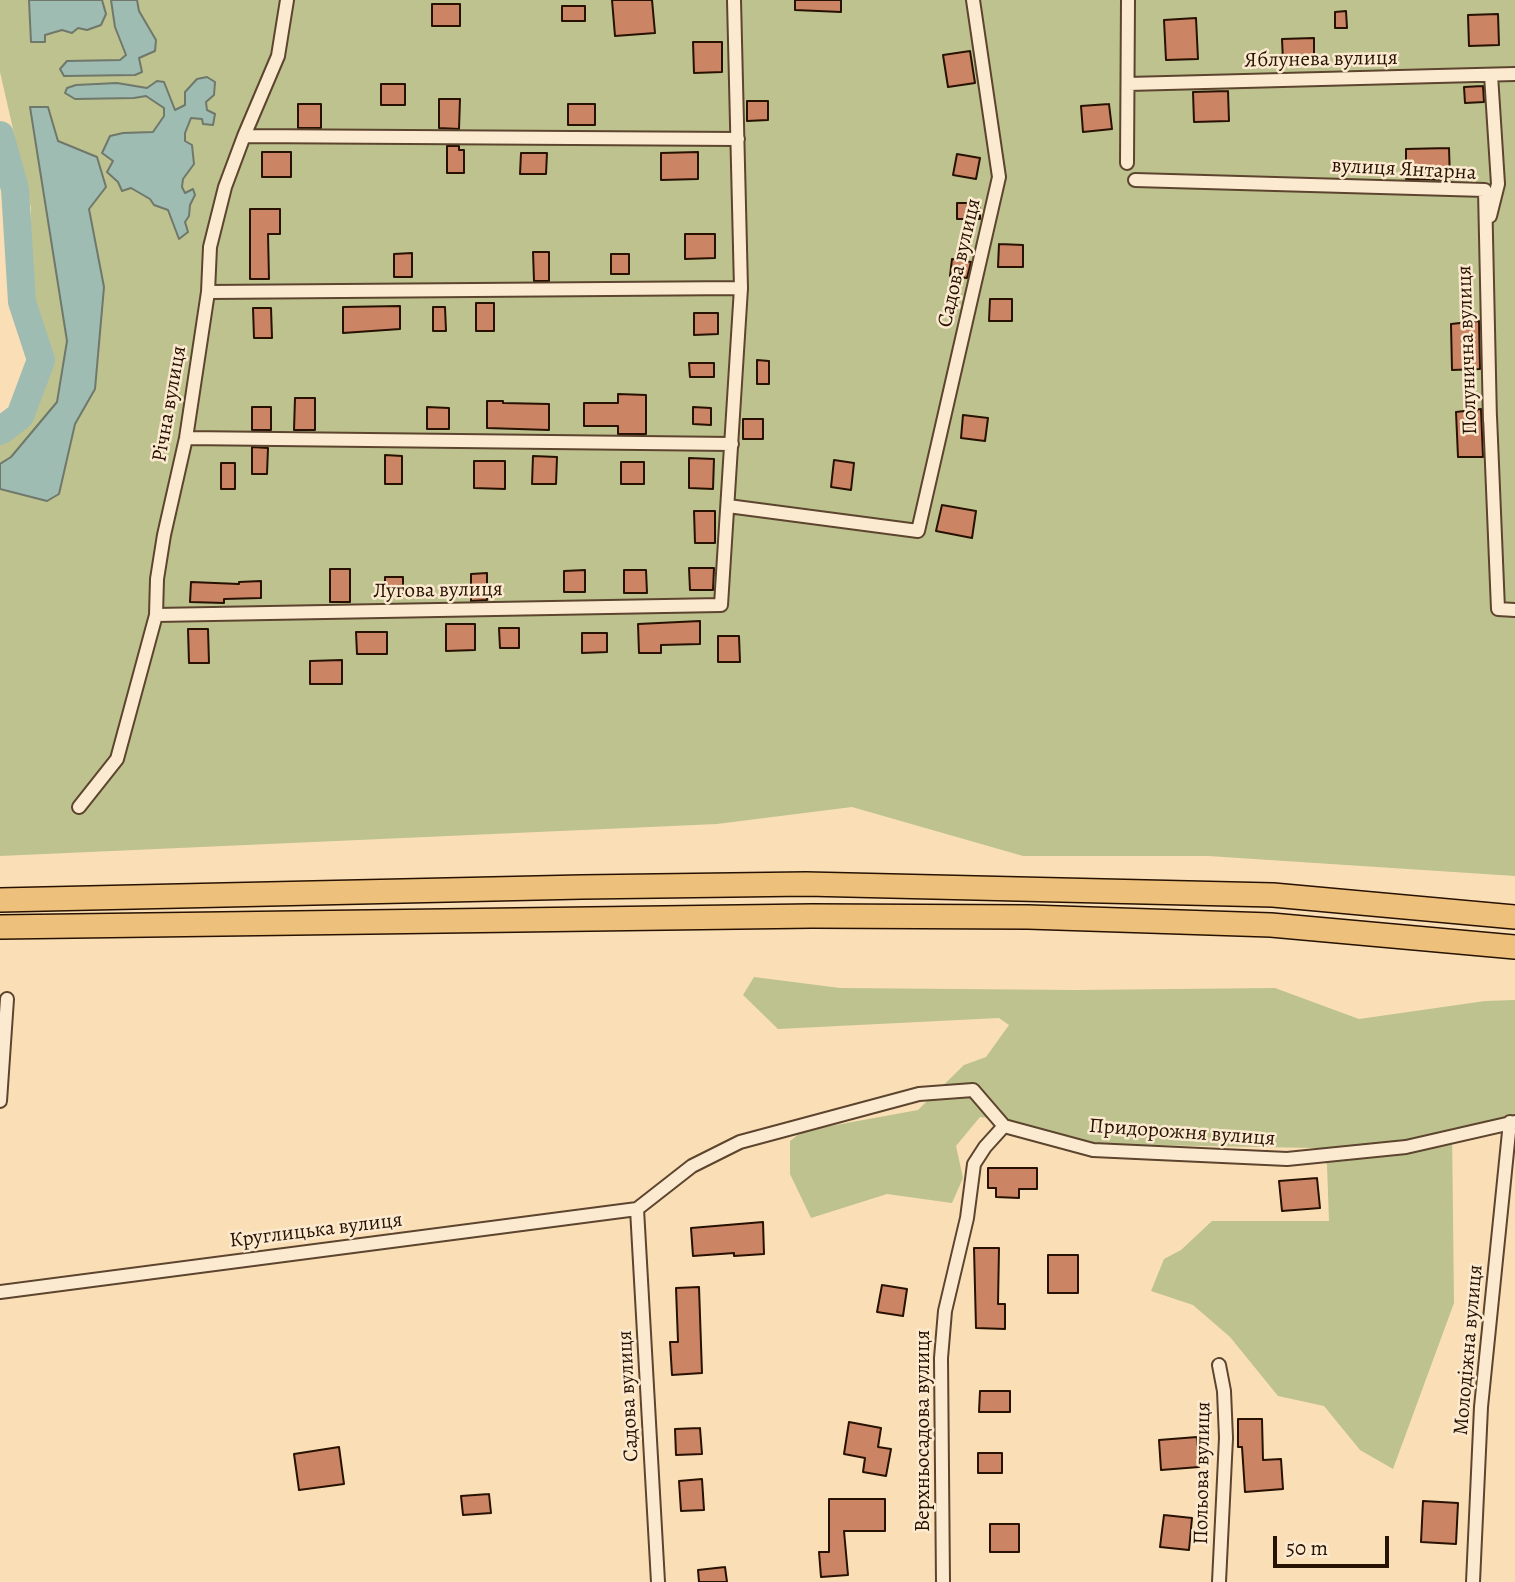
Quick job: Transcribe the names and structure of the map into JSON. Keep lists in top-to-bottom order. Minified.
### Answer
{"streets":{"street":["Яблунева вулиця","вулиця Янтарна","Садова вулиця","Полунична вулиця","Річна вулиця","Лугова вулиця","Придорожня вулиця","Круглицька вулиця","Молодіжна вулиця","Верхньосадова вулиця","Польова вулиця"]},"crossings":[["Яблунева вулиця","Полунична вулиця"],["вулиця Янтарна","Полунична вулиця"],["Садова вулиця","Лугова вулиця"],["Садова вулиця","Круглицька вулиця"],["Річна вулиця","Лугова вулиця"],["Придорожня вулиця","Молодіжна вулиця"],["Придорожня вулиця","Верхньосадова вулиця"]],"scale_bar":"50 m"}
